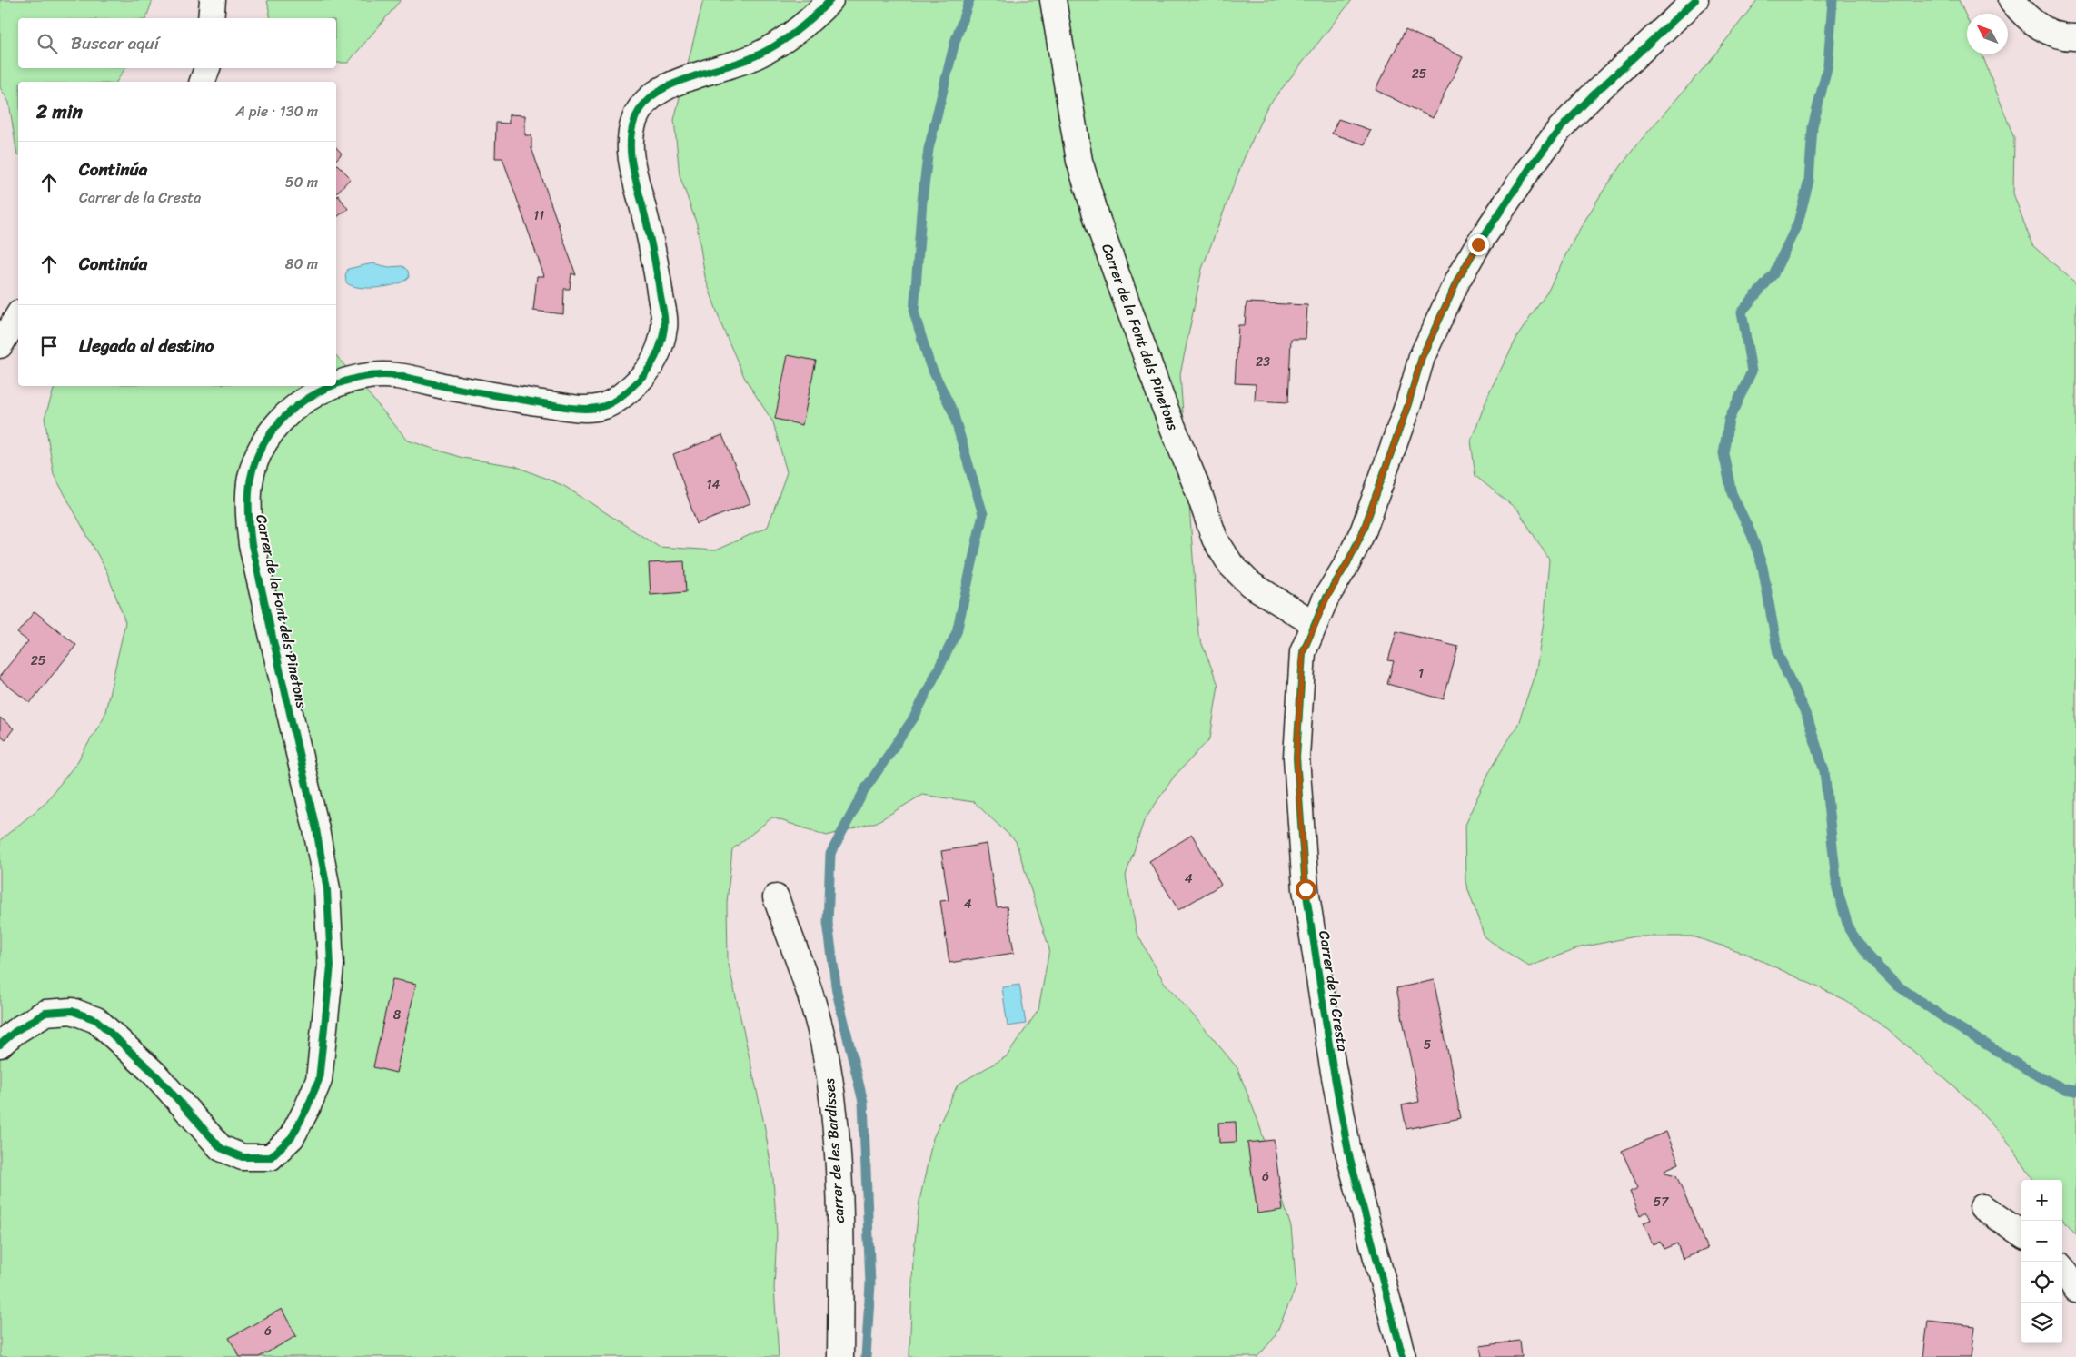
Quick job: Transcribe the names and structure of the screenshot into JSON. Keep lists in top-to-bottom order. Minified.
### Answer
{"streets":{"street":["Carrer de la Font dels Pinetons","Carrer de la Cresta","carrer de les Bardisses"]},"crossings":[["Carrer de la Font dels Pinetons","Carrer de la Cresta"]],"house_numbers":["25","11","23","14","25","1","4","4","8","5","6","57","6"],"north":"top left","page":{"search":"Buscar aquí","heading":["2 min","A pie · 130 m"],"list":[["Continúa","Carrer de la Cresta","50 m"],["Continúa","80 m"],"Llegada al destino"],"map_buttons":["+","−"]}}
